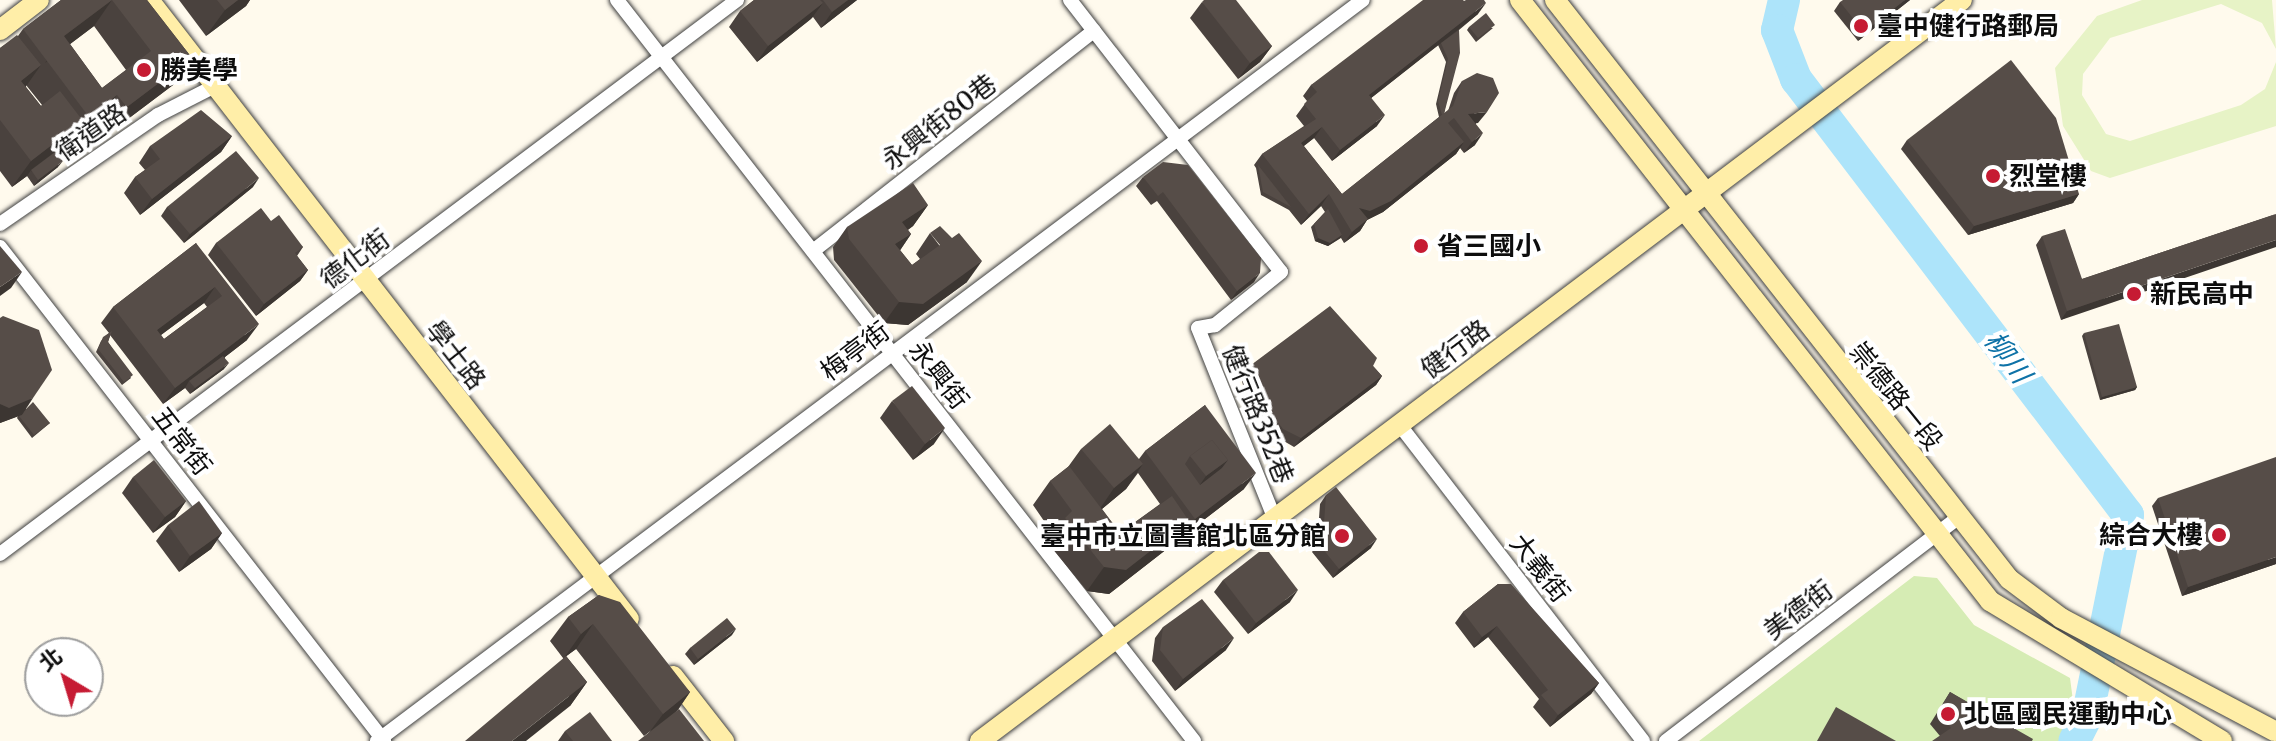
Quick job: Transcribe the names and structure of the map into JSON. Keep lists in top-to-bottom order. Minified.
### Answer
{"streets":{"street":["永興街80巷","衛道路","德化街","健行路","梅亭街","學士路","永興街","崇德路一段","健行路352巷","五常街","大義街","美德街"]},"crossings":[["永興街80巷","永興街"],["衛道路","學士路"],["德化街","學士路"],["德化街","永興街"],["德化街","五常街"],["健行路","永興街"],["健行路","崇德路一段"],["健行路","健行路352巷"],["健行路","大義街"],["梅亭街","學士路"],["梅亭街","永興街"],["梅亭街","健行路352巷"],["梅亭街","五常街"],["崇德路一段","美德街"]],"water":["柳川"],"places":["臺中健行路郵局","勝美學","烈堂樓","省三國小","新民高中","綜合大樓","臺中市立圖書館北區分館","北區國民運動中心"],"north":"top left"}
